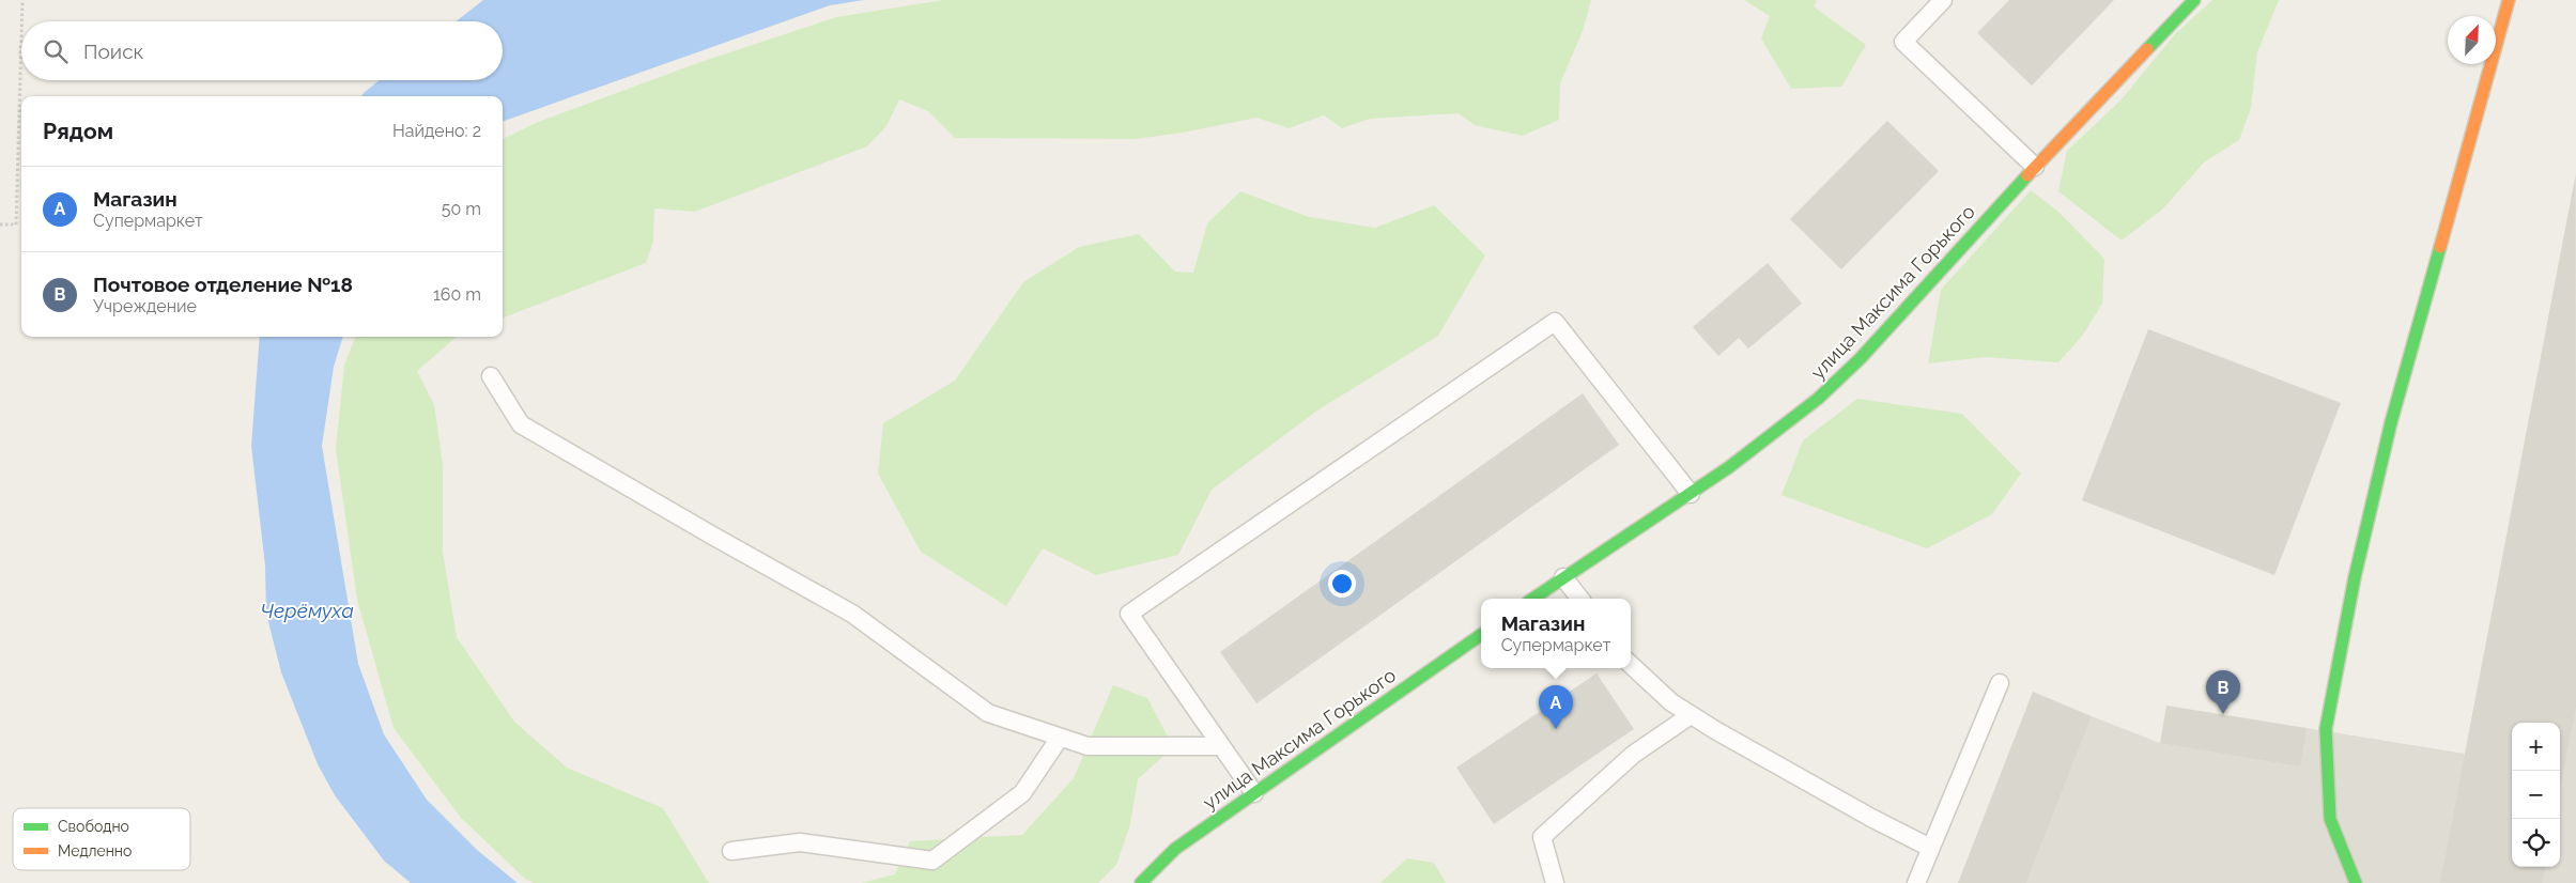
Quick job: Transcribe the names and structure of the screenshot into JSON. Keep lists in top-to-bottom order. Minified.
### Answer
{"streets":{"street":["улица Максима Горького"]},"water":["Черёмуха"],"legend":["Свободно","Медленно"],"north":"top right","page":{"search":"Поиск","heading":["Рядом","Найдено: 2"],"list":[{"mark":"A","name":"Магазин","note":"Супермаркет","value":"50 m"},{"mark":"B","name":"Почтовое отделение №18","note":"Учреждение","value":"160 m"}],"popup":["Магазин","Супермаркет"],"pins":["B","A"],"map_buttons":["+","−"]}}
